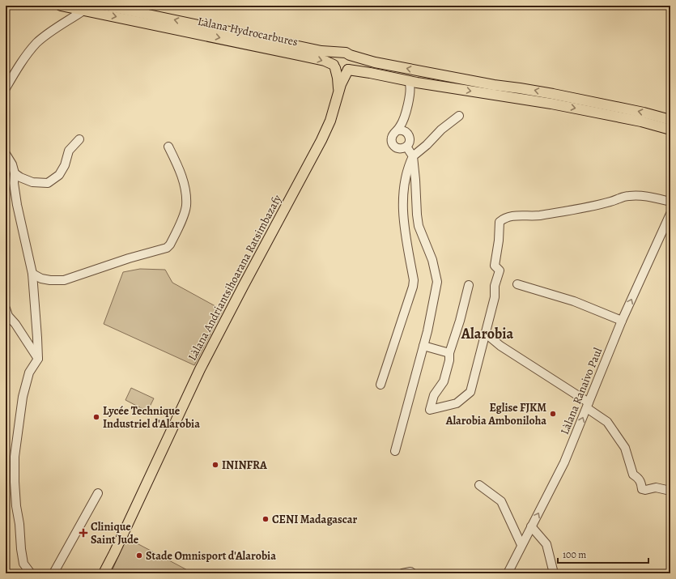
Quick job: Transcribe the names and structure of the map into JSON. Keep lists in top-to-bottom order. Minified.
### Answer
{"streets":{"main road":["Làlana Hydrocarbures","Làlana Andriantsihoarana Ratsimbazafy"],"street":["Làlana Ranaivo Paul"]},"crossings":[["Làlana Hydrocarbures","Làlana Andriantsihoarana Ratsimbazafy"]],"one_way":["Làlana Ranaivo Paul"],"districts":["Alarobia"],"places":{"other":["Eglise FJKM Alarobia Amboniloha","Lycée Technique Industriel d'Alarobia","ININFRA","CENI Madagascar","Stade Omnisport d'Alarobia"],"health":["Clinique Saint Jude"]},"scale_bar":"100 m"}
